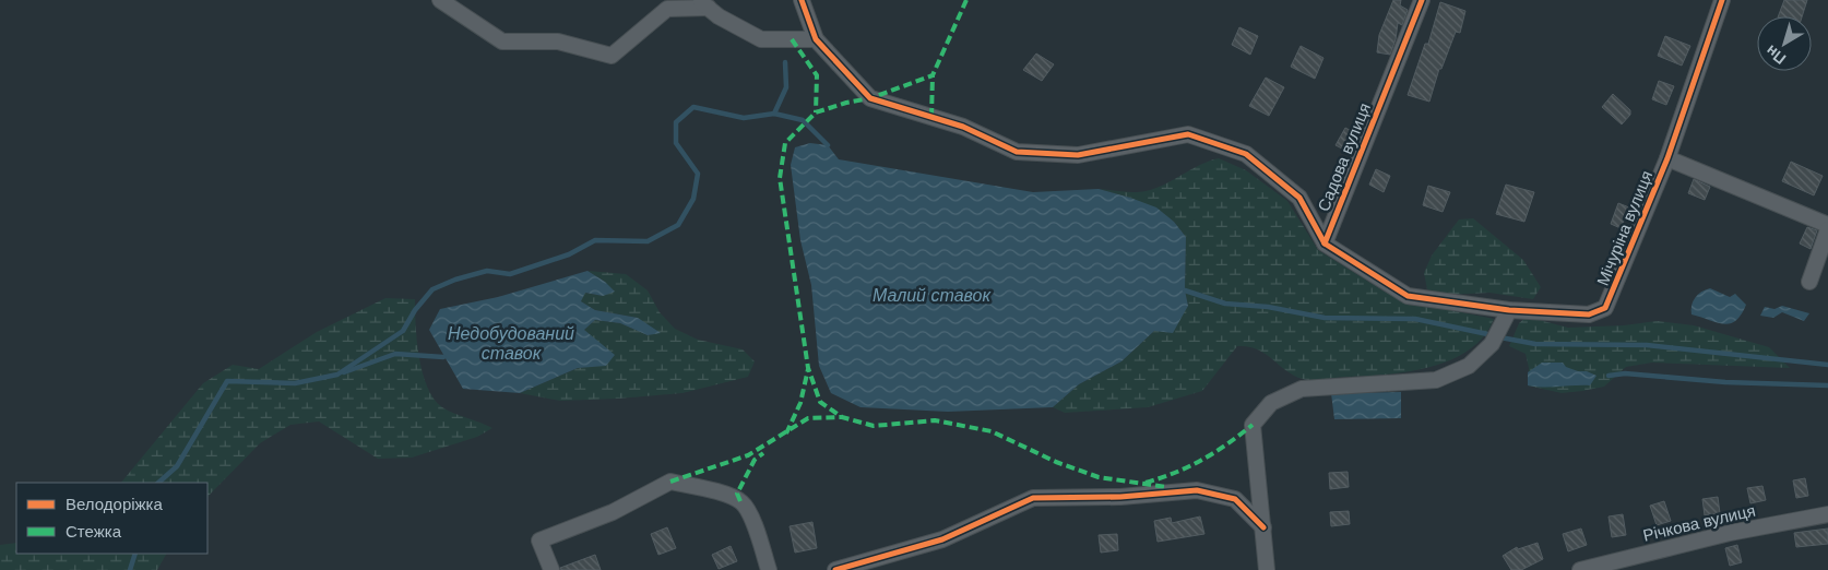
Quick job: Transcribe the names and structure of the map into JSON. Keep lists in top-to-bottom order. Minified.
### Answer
{"streets":{"street":["Садова вулиця","Мічуріна вулиця","Річкова вулиця"]},"crossings":[["Садова вулиця","Мічуріна вулиця"]],"water":["Малий ставок","Недобудований ставок"],"legend":["Велодоріжка","Стежка"],"north":"bottom left"}
